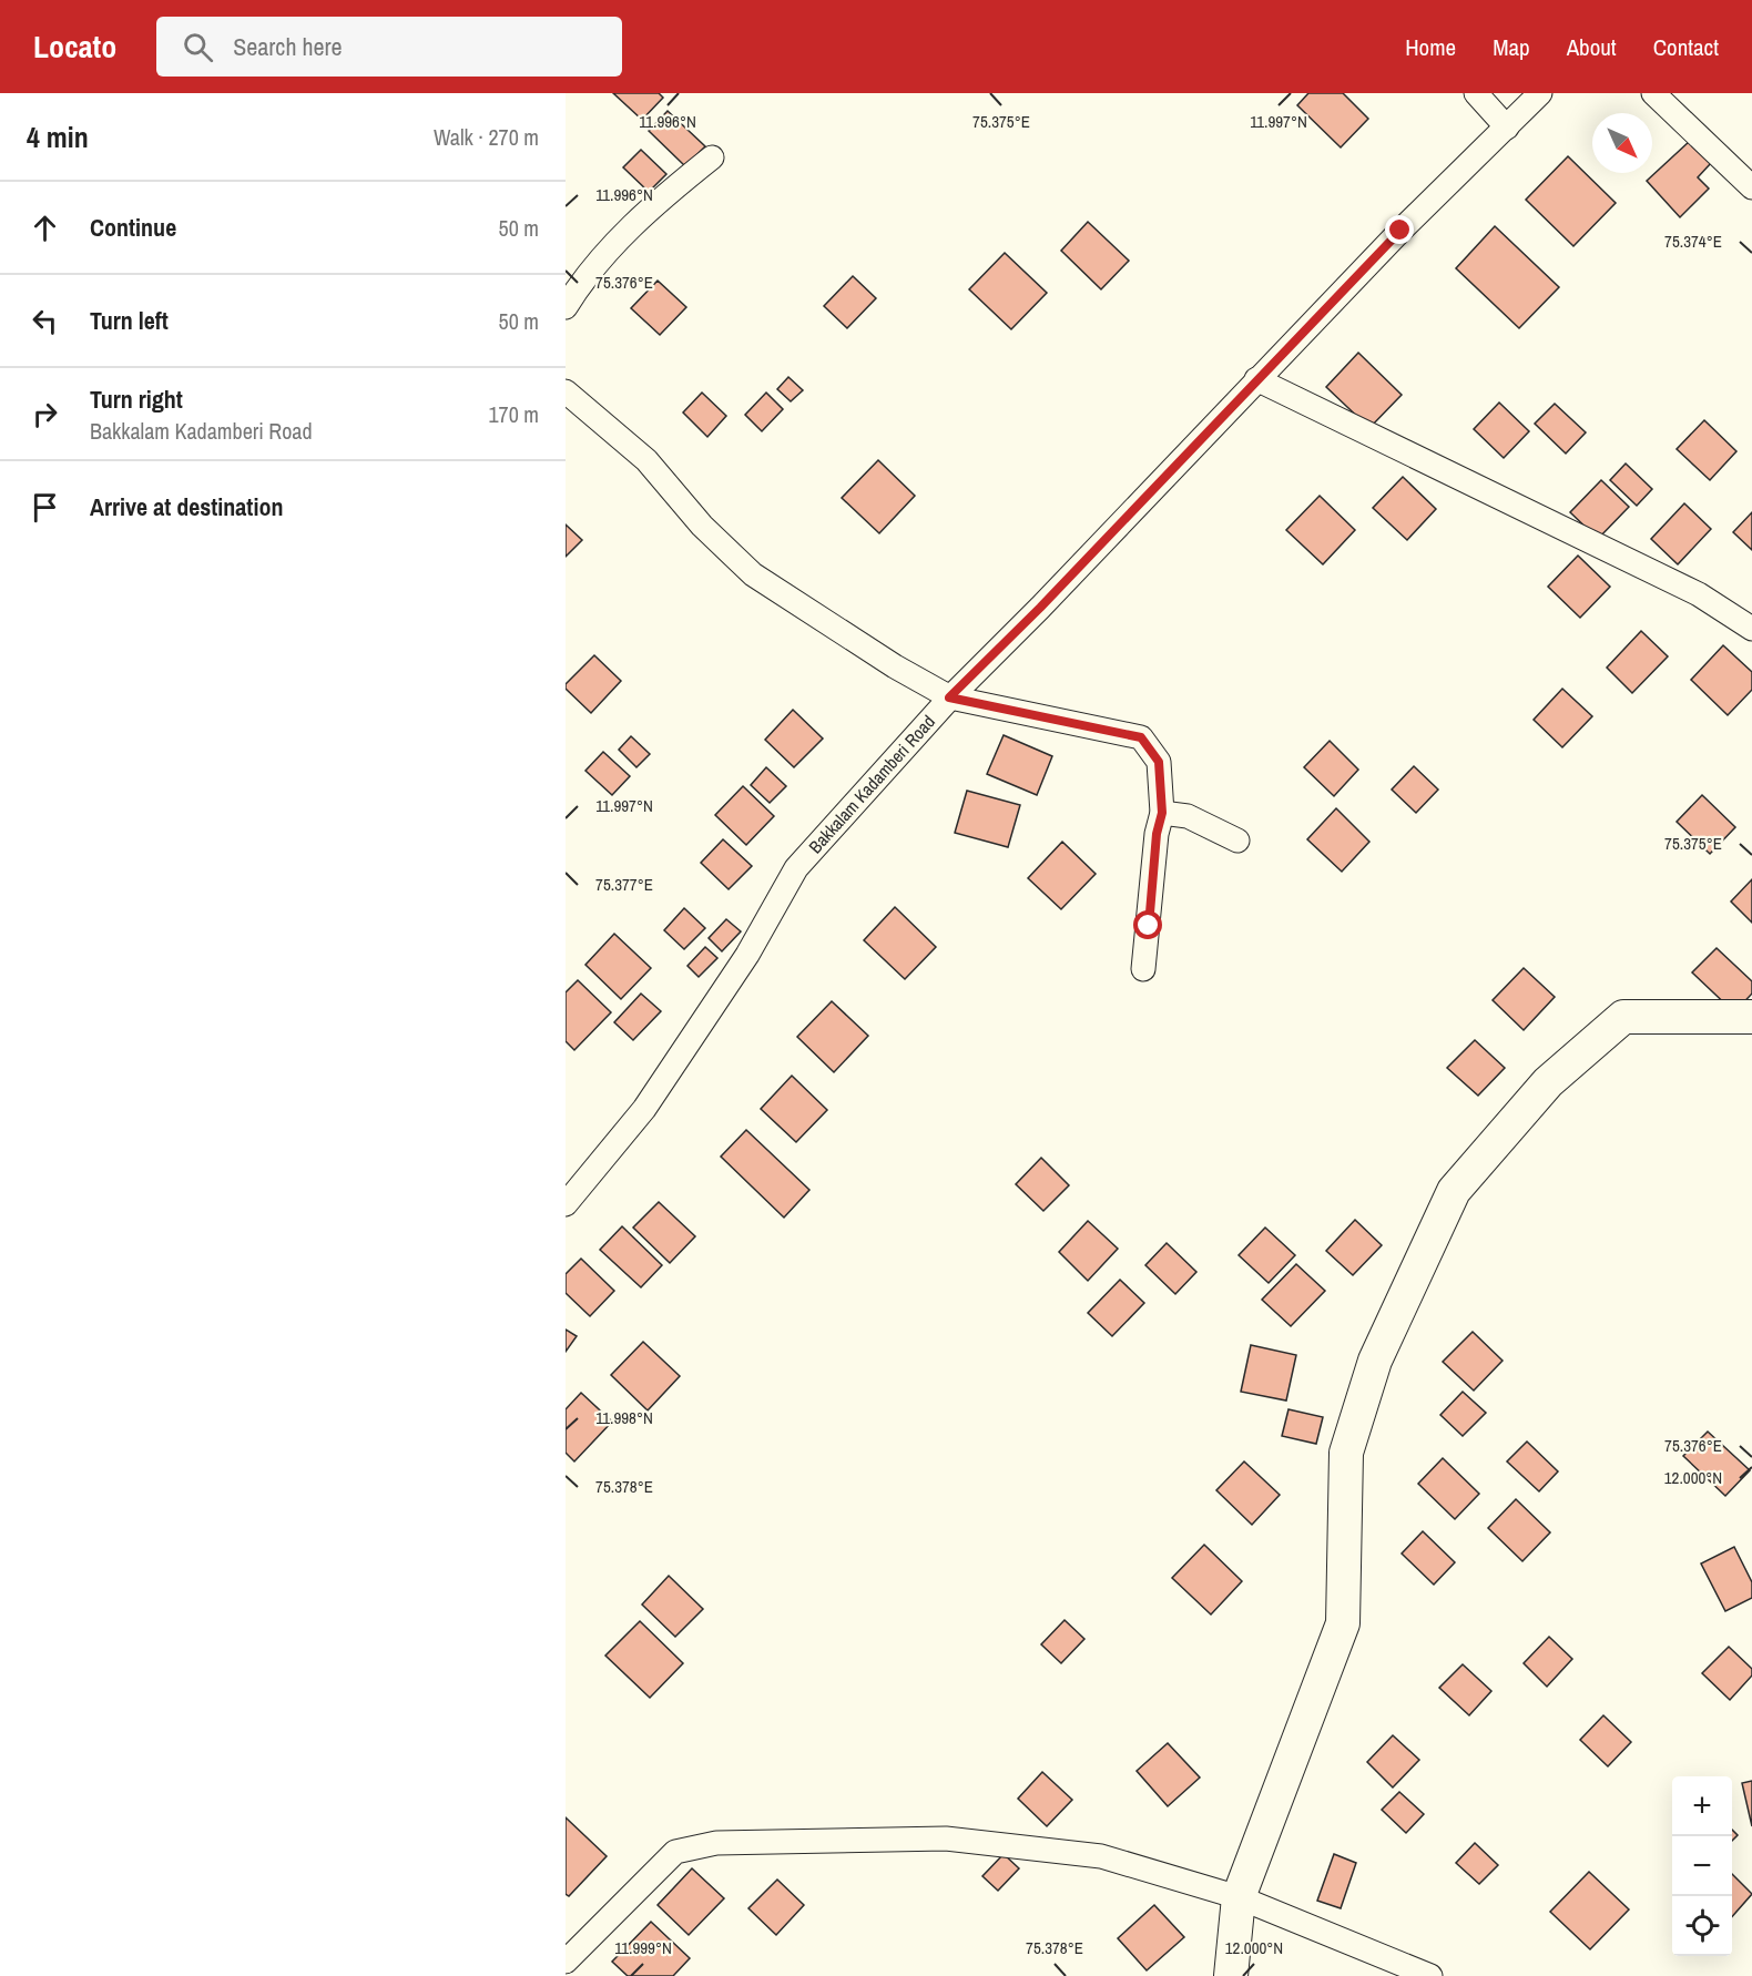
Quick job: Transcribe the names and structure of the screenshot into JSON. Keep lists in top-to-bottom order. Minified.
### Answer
{"streets":{"street":["Bakkalam Kadamberi Road"]},"north":"bottom right","page":{"header":"Locato","search":"Search here","nav":["Home","Map","About","Contact"],"heading":["4 min","Walk · 270 m"],"list":[["Continue","50 m"],["Turn left","50 m"],["Turn right","Bakkalam Kadamberi Road","170 m"],"Arrive at destination"],"map_buttons":["+","−"]},"coordinates":["11.996°N","75.375°E","11.997°N","75.374°E","75.376°E","75.377°E","11.998°N","12.000°N","75.378°E","11.999°N"]}
